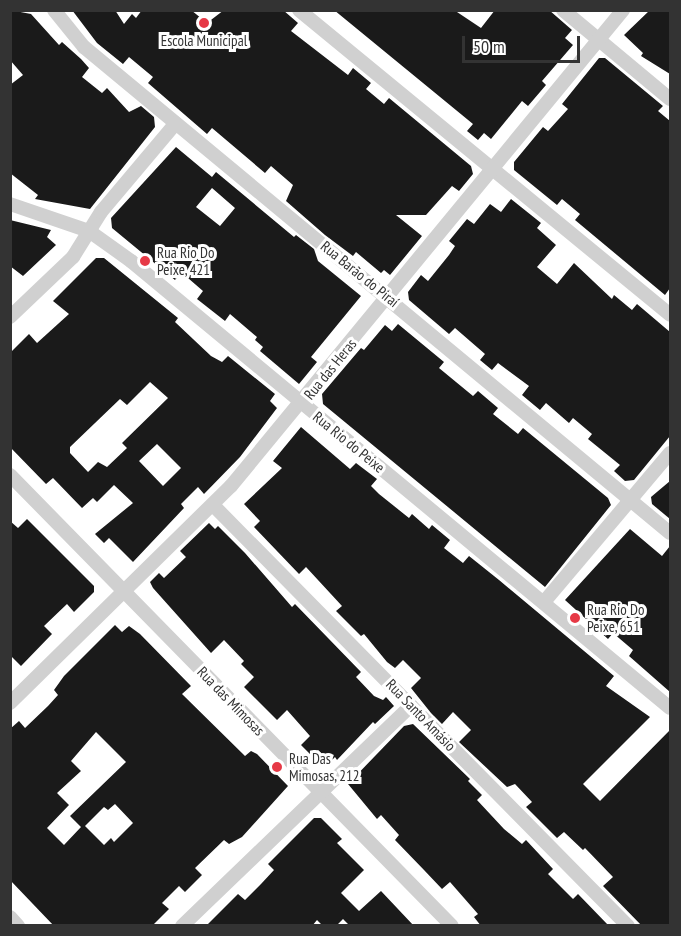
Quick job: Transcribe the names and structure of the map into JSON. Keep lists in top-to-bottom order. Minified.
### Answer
{"streets":{"street":["Rua Barão do Piraí","Rua das Heras","Rua Rio do Peixe","Rua das Mimosas","Rua Santo Amásio"]},"crossings":[["Rua Barão do Piraí","Rua das Heras"],["Rua das Heras","Rua Rio do Peixe"],["Rua das Heras","Rua das Mimosas"],["Rua das Heras","Rua Santo Amásio"]],"places":["Escola Municipal","Rua Rio Do Peixe, 421","Rua Rio Do Peixe, 651","Rua Das Mimosas, 212"],"scale_bar":"50 m"}
